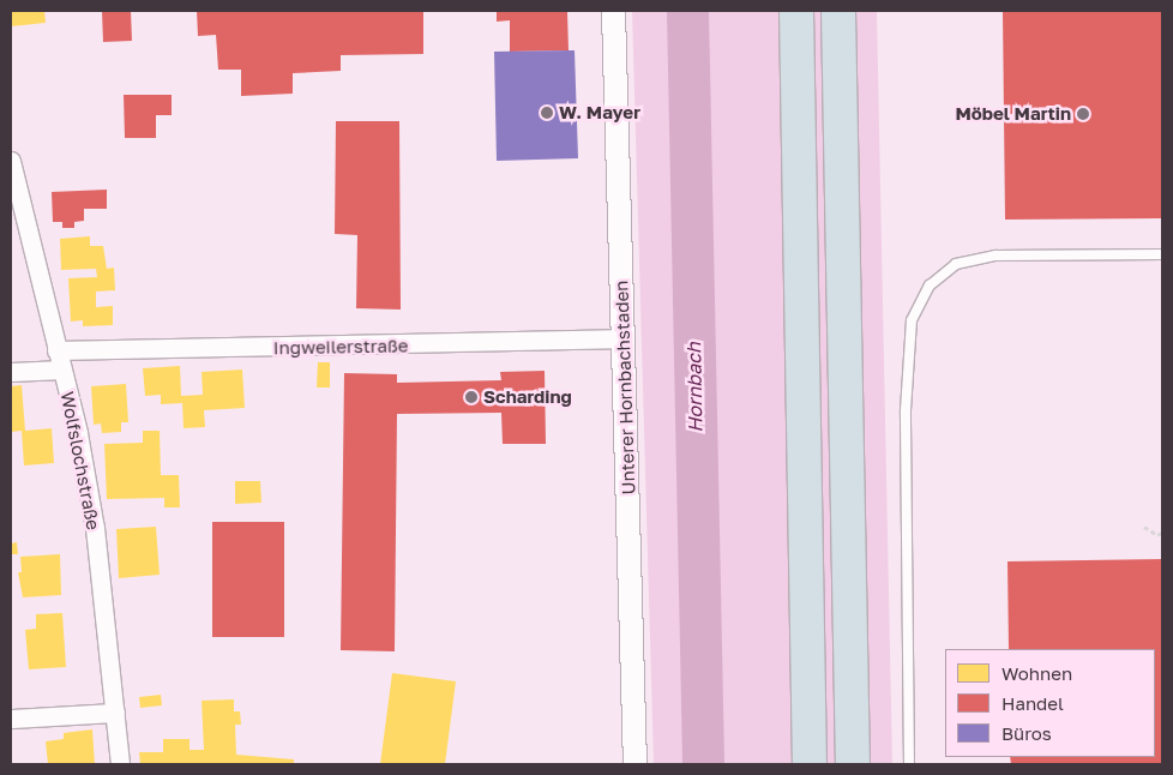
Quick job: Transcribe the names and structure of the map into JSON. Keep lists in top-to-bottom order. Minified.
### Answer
{"streets":{"street":["Ingweilerstraße","Unterer Hornbachstaden","Wolfslochstraße"]},"crossings":[["Ingweilerstraße","Unterer Hornbachstaden"],["Ingweilerstraße","Wolfslochstraße"]],"water":["Hornbach"],"places":["W. Mayer","Möbel Martin","Scharding"],"legend":["Wohnen","Handel","Büros"]}
